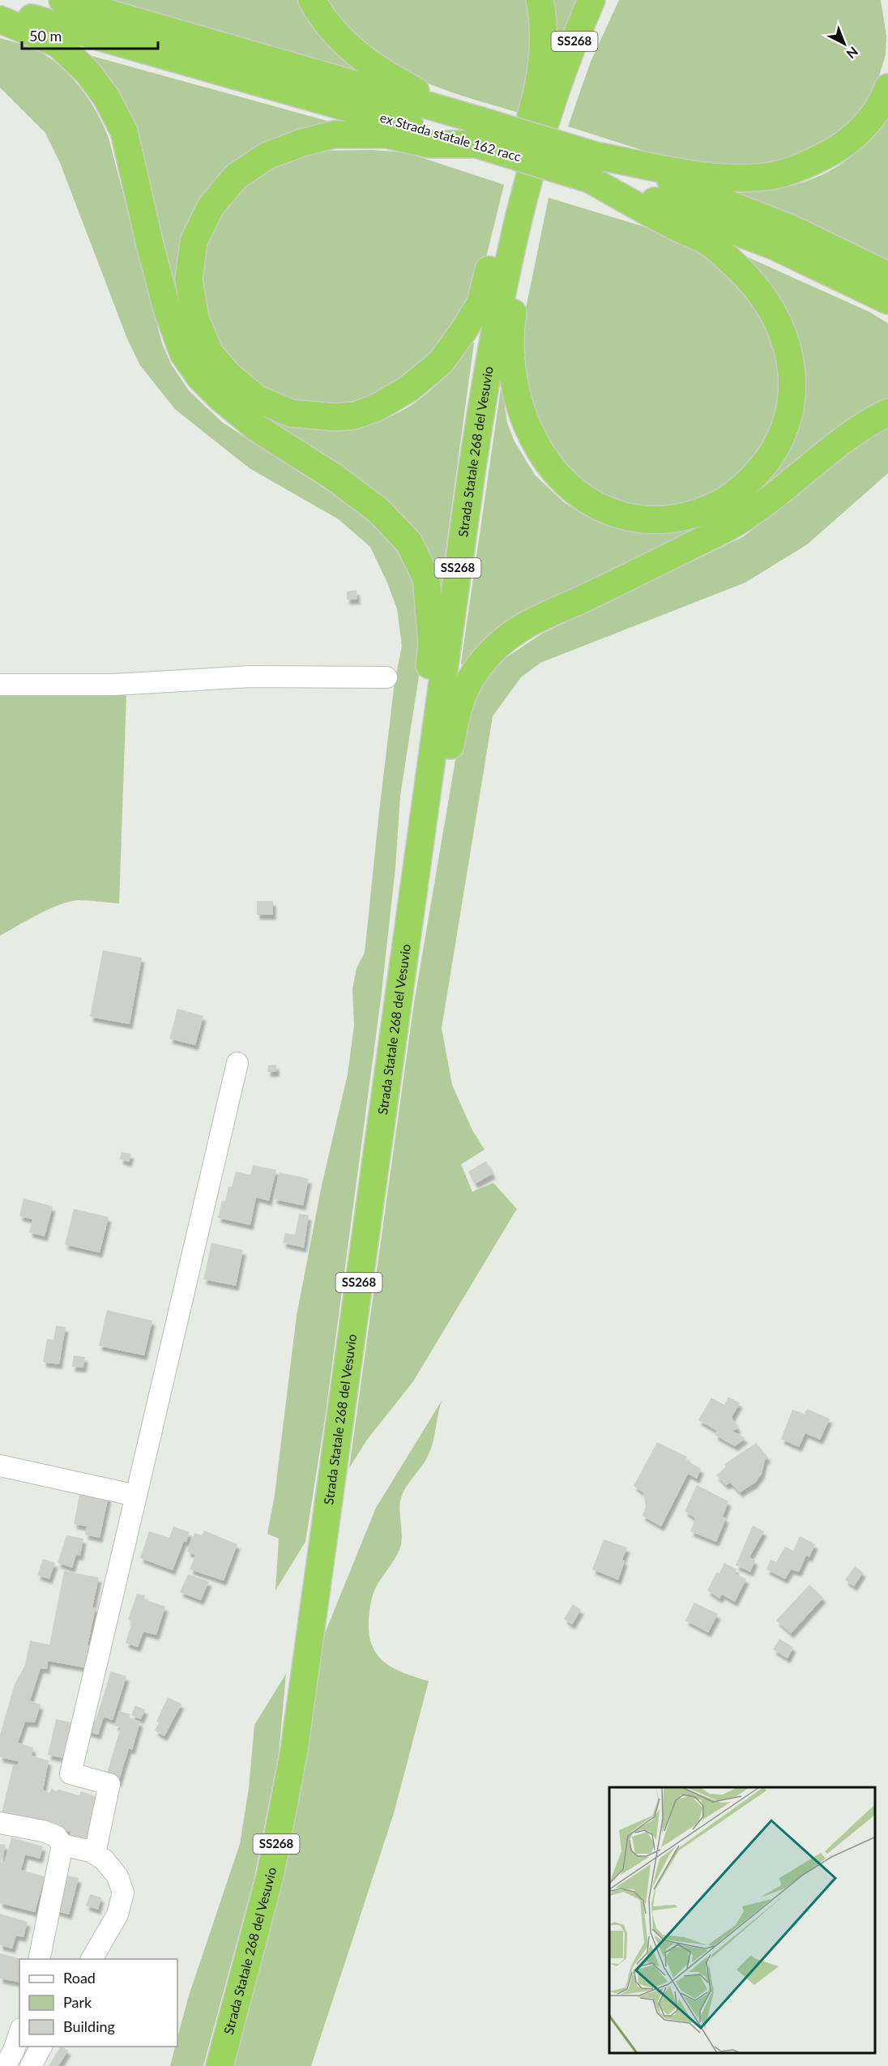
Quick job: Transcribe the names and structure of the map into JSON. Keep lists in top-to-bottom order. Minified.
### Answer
{"streets":{"highway":["SS268","ex Strada statale 162 racc","Strada Statale 268 del Vesuvio"]},"legend":["Road","Park","Building"],"scale_bar":"50 m","north":"bottom right"}
